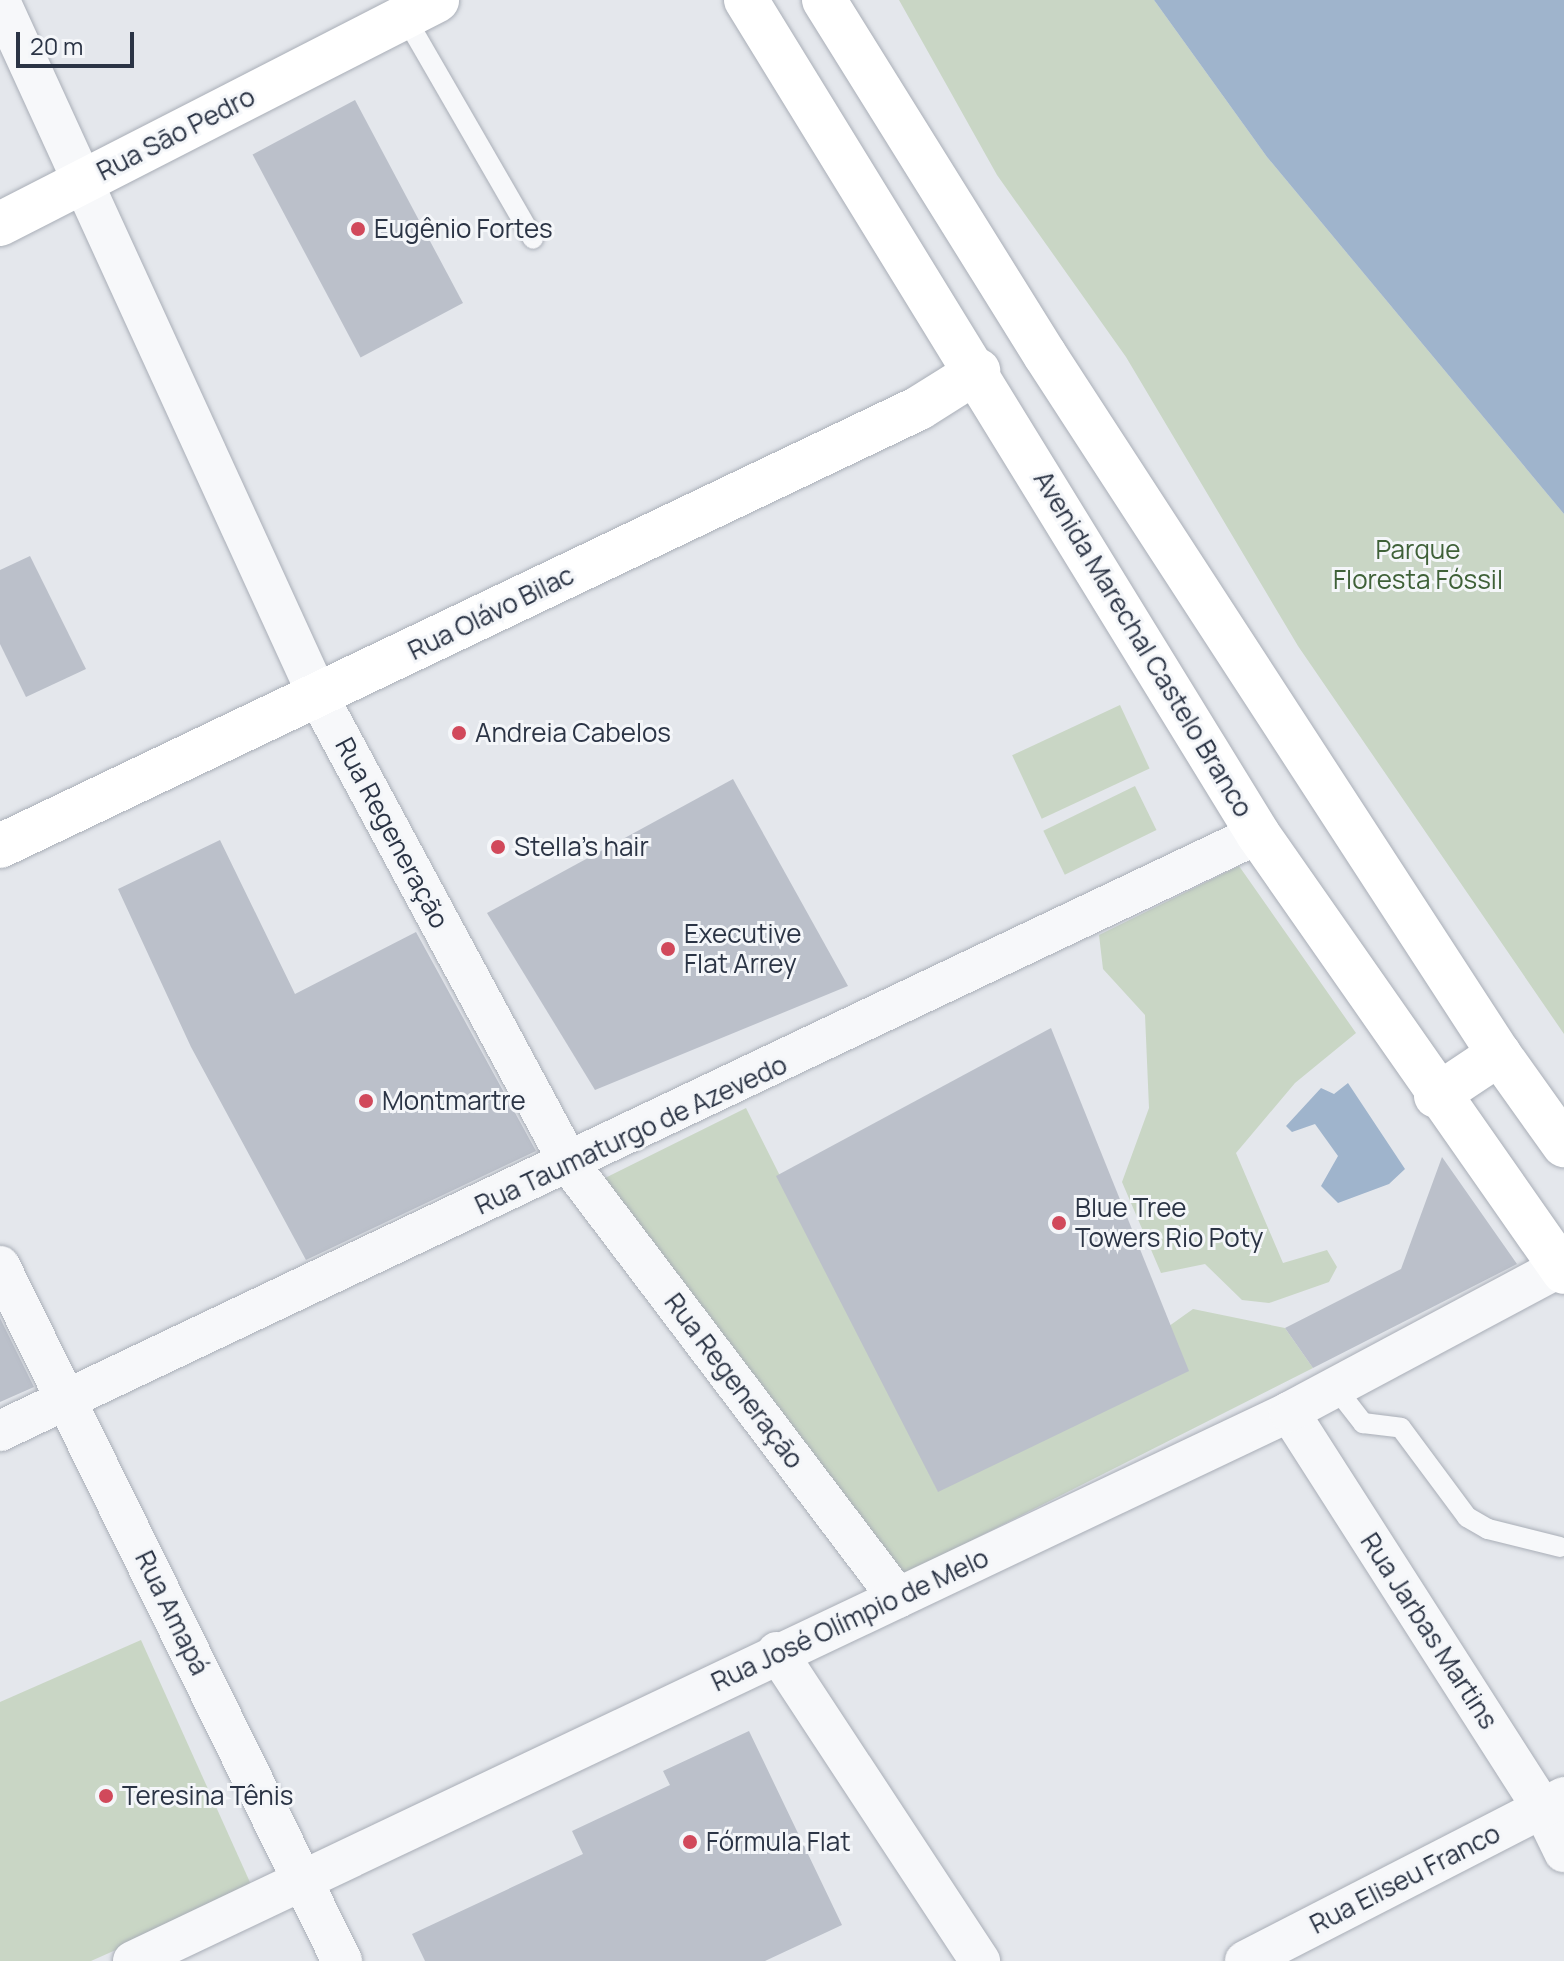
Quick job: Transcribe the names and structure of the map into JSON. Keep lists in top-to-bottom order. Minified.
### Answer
{"streets":{"main road":["Rua São Pedro","Rua Olávo Bilac","Avenida Marechal Castelo Branco"],"street":["Rua Regeneração","Rua Taumaturgo de Azevedo","Rua Amapá","Rua José Olímpio de Melo","Rua Jarbas Martins","Rua Eliseu Franco"]},"crossings":[["Rua São Pedro","Rua Regeneração"],["Rua Olávo Bilac","Avenida Marechal Castelo Branco"],["Rua Olávo Bilac","Rua Regeneração"],["Avenida Marechal Castelo Branco","Rua Taumaturgo de Azevedo"],["Avenida Marechal Castelo Branco","Rua José Olímpio de Melo"],["Rua Regeneração","Rua Taumaturgo de Azevedo"],["Rua Regeneração","Rua José Olímpio de Melo"],["Rua Taumaturgo de Azevedo","Rua Amapá"],["Rua Amapá","Rua José Olímpio de Melo"],["Rua José Olímpio de Melo","Rua Jarbas Martins"],["Rua Jarbas Martins","Rua Eliseu Franco"]],"parks":["Parque Floresta Fóssil"],"places":["Eugênio Fortes","Andreia Cabelos","Stella's hair","Executive Flat Arrey","Montmartre","Blue Tree Towers Rio Poty","Teresina Tênis","Fórmula Flat"],"scale_bar":"20 m"}
